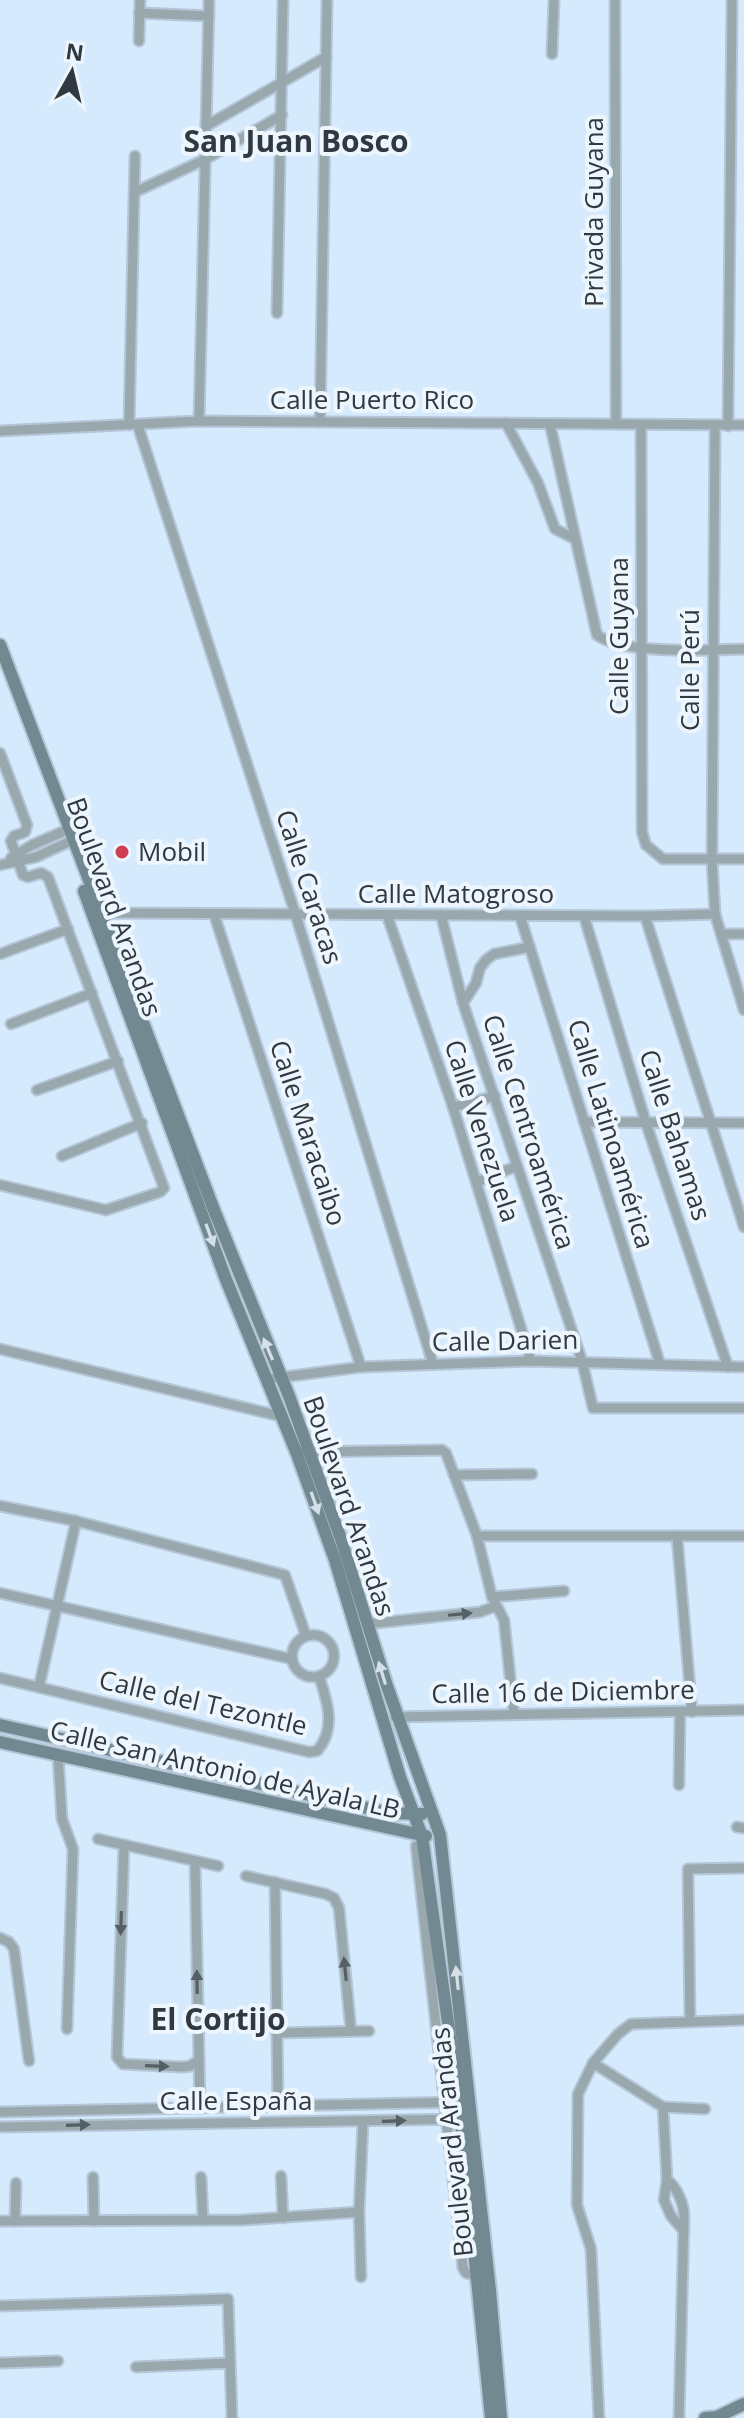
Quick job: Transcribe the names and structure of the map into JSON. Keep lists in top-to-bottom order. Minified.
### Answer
{"streets":{"main road":["Boulevard Arandas","Calle San Antonio de Ayala LB"],"street":["Privada Guyana","Calle Puerto Rico","Calle Guyana","Calle Perú","Calle Caracas","Calle Matogroso","Calle Venezuela","Calle Centroamérica","Calle Maracaibo","Calle Latinoamérica","Calle Bahamas","Calle Darien","Calle 16 de Diciembre","Calle del Tezontle","Calle España"]},"crossings":[["Privada Guyana","Calle Puerto Rico"],["Calle Puerto Rico","Calle Guyana"],["Calle Puerto Rico","Calle Perú"],["Calle Puerto Rico","Calle Caracas"],["Calle Guyana","Calle Perú"],["Calle Perú","Calle Matogroso"],["Calle Caracas","Calle Matogroso"],["Calle Caracas","Calle Darien"],["Calle Matogroso","Boulevard Arandas"],["Calle Matogroso","Calle Venezuela"],["Calle Matogroso","Calle Centroamérica"],["Calle Matogroso","Calle Maracaibo"],["Calle Matogroso","Calle Latinoamérica"],["Calle Matogroso","Calle Bahamas"],["Boulevard Arandas","Calle Darien"],["Boulevard Arandas","Calle 16 de Diciembre"],["Boulevard Arandas","Calle San Antonio de Ayala LB"],["Boulevard Arandas","Calle España"],["Calle Venezuela","Calle Darien"],["Calle Centroamérica","Calle Darien"],["Calle Maracaibo","Calle Darien"],["Calle Latinoamérica","Calle Darien"],["Calle Bahamas","Calle Darien"]],"districts":["San Juan Bosco","El Cortijo"],"places":["Mobil"],"north":"top"}
